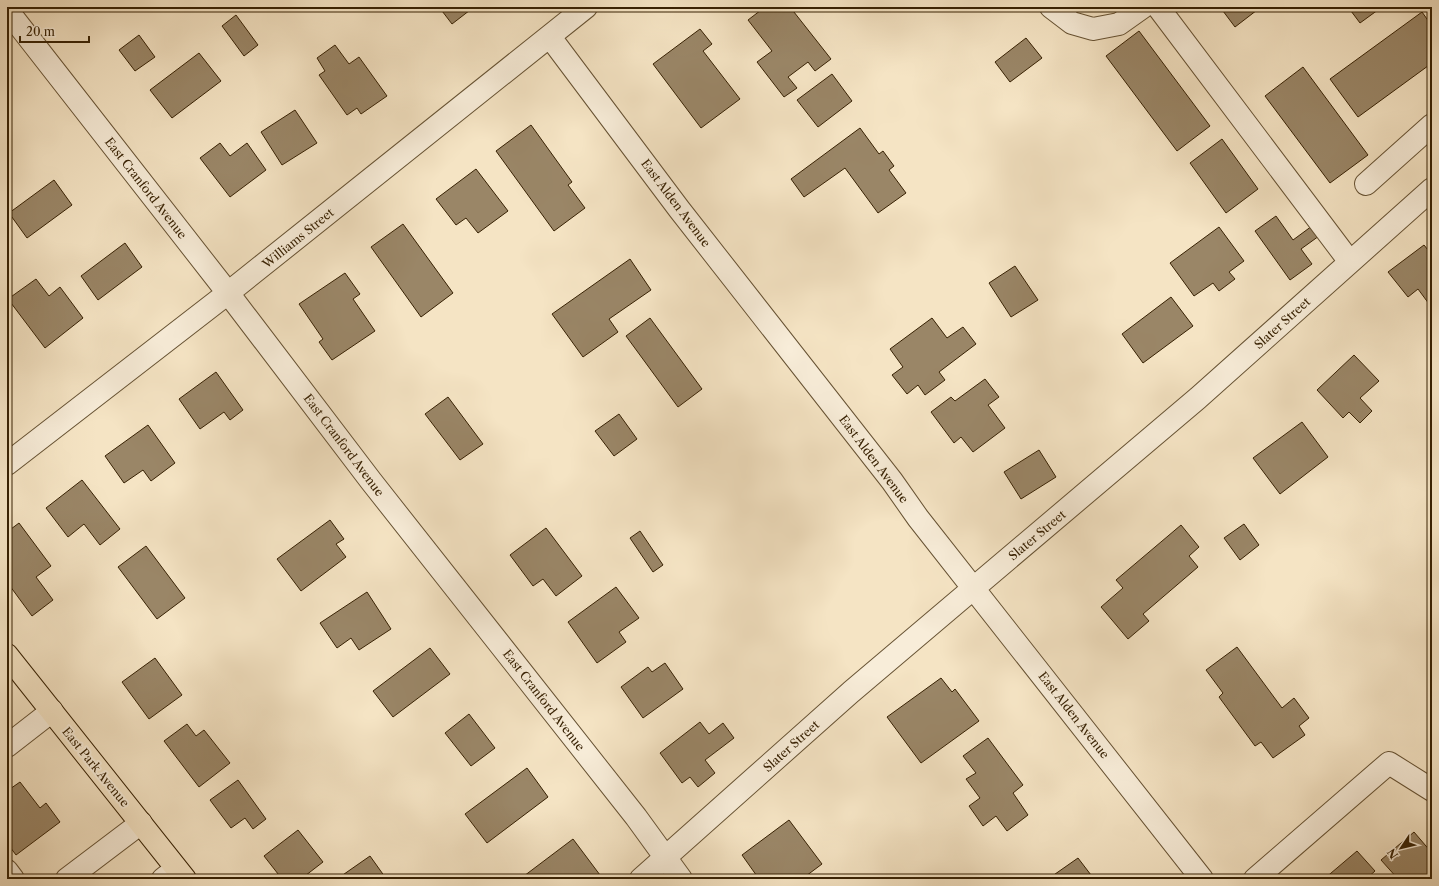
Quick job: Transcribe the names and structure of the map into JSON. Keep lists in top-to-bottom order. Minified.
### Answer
{"streets":{"main road":["East Park Avenue"],"street":["East Cranford Avenue","East Alden Avenue","Williams Street","Slater Street"]},"crossings":[["East Cranford Avenue","Williams Street"],["East Cranford Avenue","Slater Street"],["East Alden Avenue","Williams Street"],["East Alden Avenue","Slater Street"]],"scale_bar":"20 m","north":"bottom left"}
